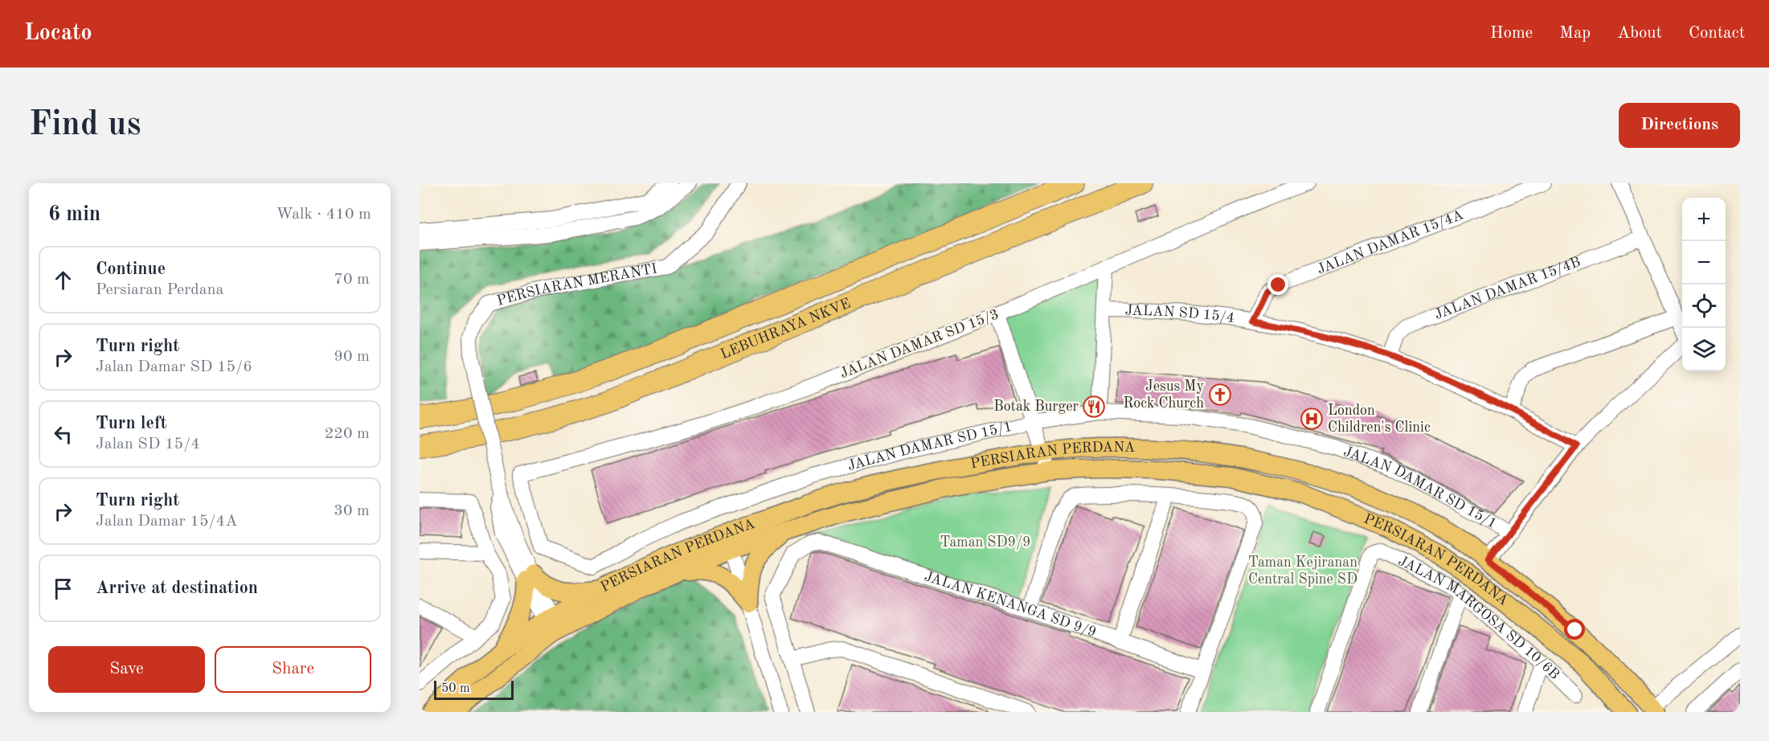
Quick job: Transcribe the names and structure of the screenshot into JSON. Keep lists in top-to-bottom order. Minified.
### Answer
{"streets":{"highway":["LEBUHRAYA NKVE"],"main road":["PERSIARAN PERDANA"],"street":["JALAN DAMAR 15/4A","PERSIARAN MERANTI","JALAN DAMAR 15/4B","JALAN SD 15/4","JALAN DAMAR SD 15/3","JALAN DAMAR SD 15/1","JALAN KENANGA SD 9/9","JALAN MARGOSA SD 10/6B"]},"crossings":[["JALAN DAMAR 15/4A","JALAN SD 15/4"],["PERSIARAN MERANTI","PERSIARAN PERDANA"],["JALAN DAMAR 15/4B","JALAN SD 15/4"],["JALAN DAMAR SD 15/3","JALAN DAMAR SD 15/1"]],"parks":["Taman SD9/9","Taman Kejiranan Central Spine SD"],"places":{"church":["Jesus My Rock Church"],"restaurant":["Botak Burger"],"hospital":["London Children's Clinic"]},"scale_bar":"50 m","page":{"header":"Locato","nav":["Home","Map","About","Contact"],"buttons":["Directions",["Save","Share"]],"title":"Find us","heading":["6 min","Walk · 410 m"],"map_buttons":["+","−"],"list":[["Continue","Persiaran Perdana","70 m"],["Turn right","Jalan Damar SD 15/6","90 m"],["Turn left","Jalan SD 15/4","220 m"],["Turn right","Jalan Damar 15/4A","30 m"],"Arrive at destination"],"scale":"50 m"}}
